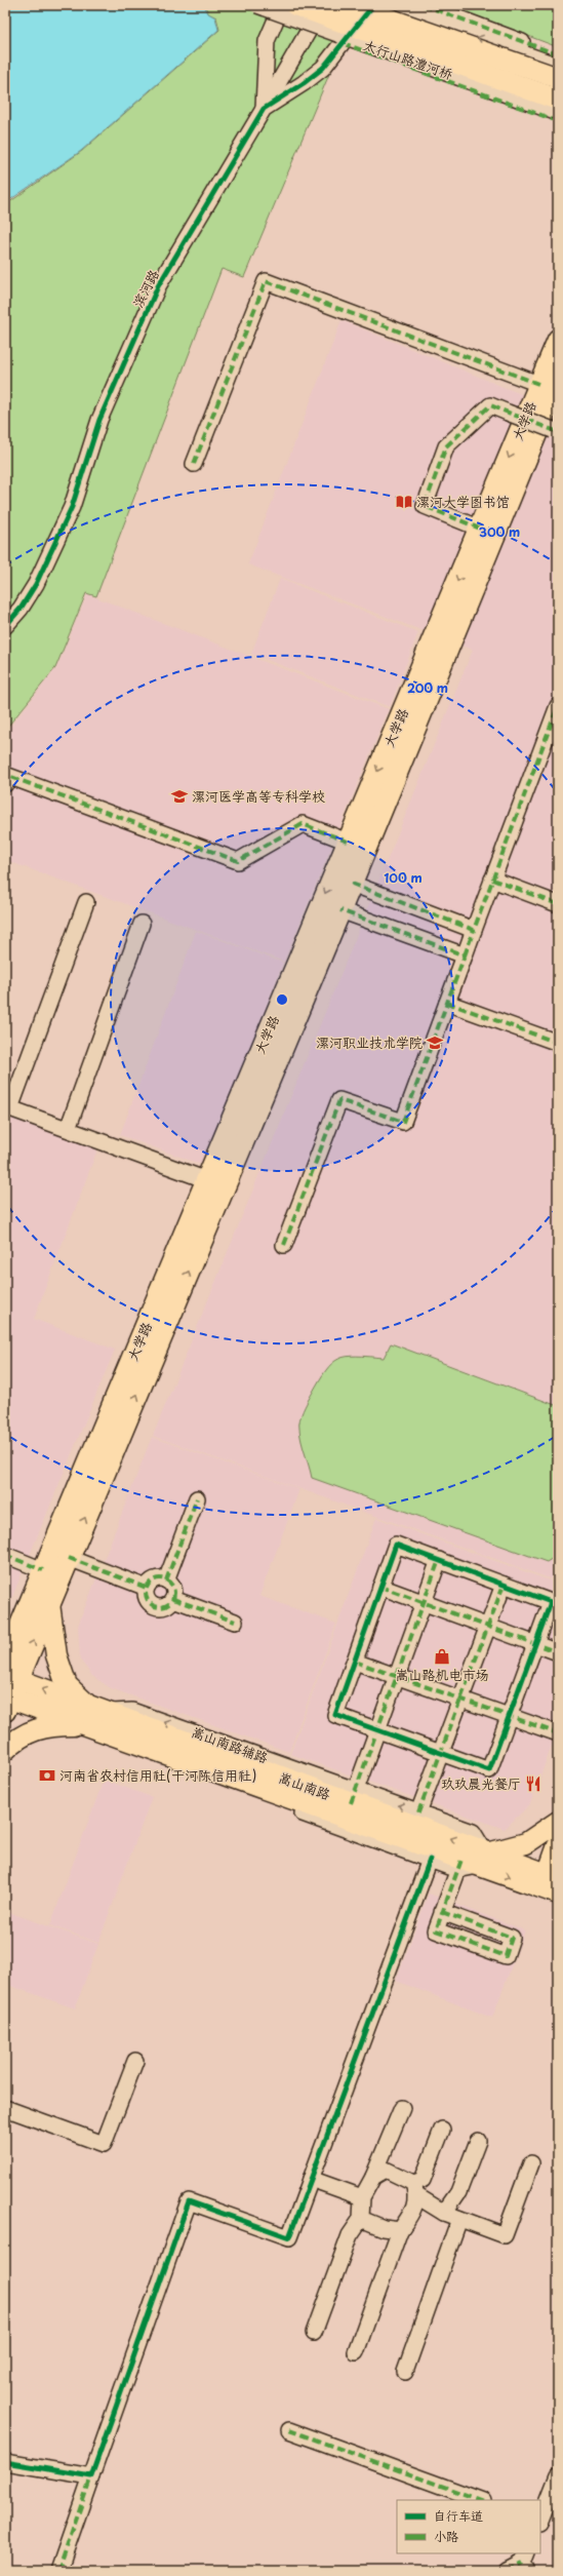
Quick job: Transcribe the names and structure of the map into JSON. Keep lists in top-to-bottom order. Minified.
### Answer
{"streets":{"main road":["太行山路澧河桥","大学路","嵩山南路"],"street":["滨河路"]},"crossings":[["太行山路澧河桥","滨河路"],["大学路","嵩山南路"]],"places":{"library":["漯河大学图书馆"],"school or university":["漯河医学高等专科学校","漯河职业技术学院"],"shop":["嵩山路机电市场"],"bank":["河南省农村信用社(干河陈信用社)"],"restaurant":["玖玖晨光餐厅"]},"legend":["自行车道","小路"],"rings":["300 m","200 m","100 m"]}
